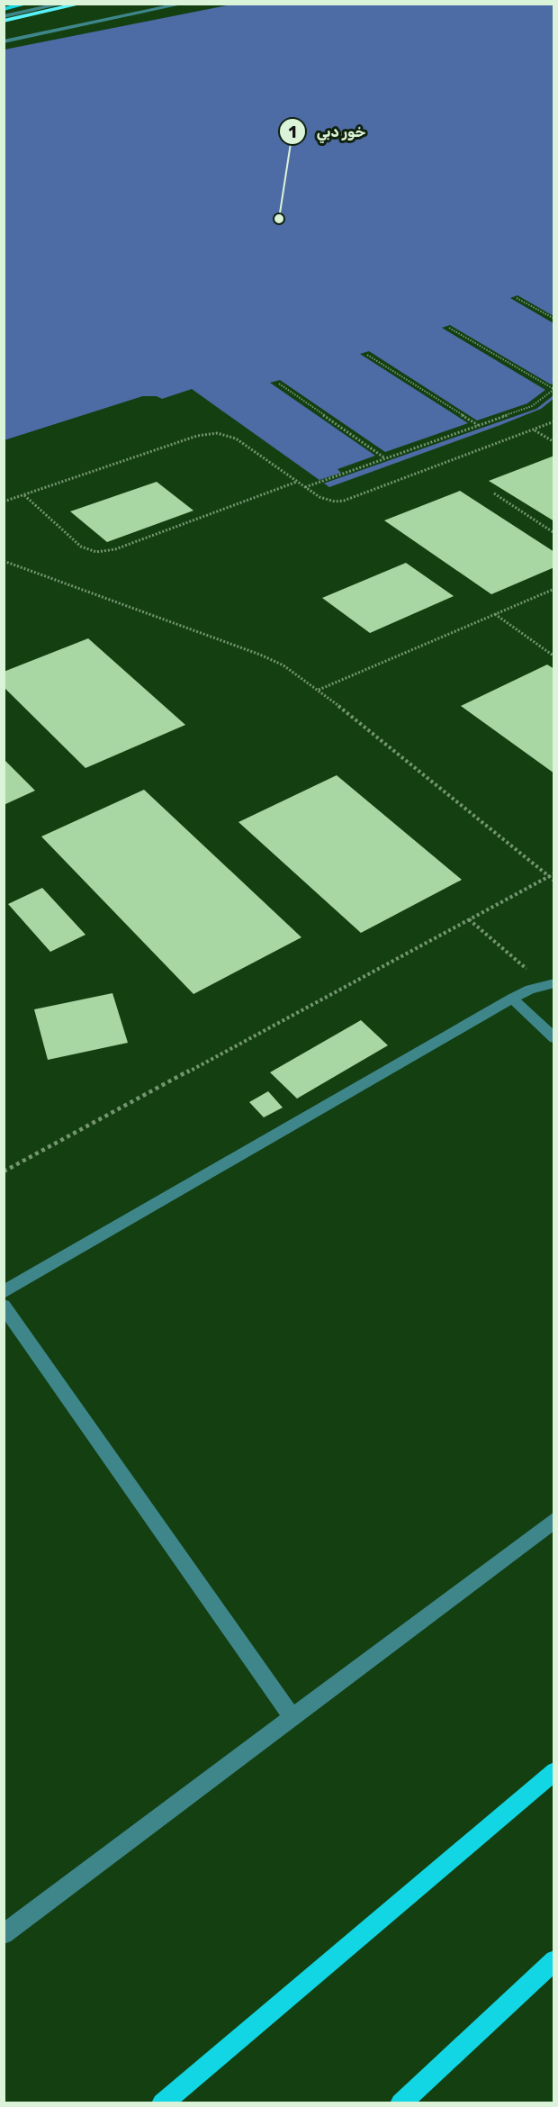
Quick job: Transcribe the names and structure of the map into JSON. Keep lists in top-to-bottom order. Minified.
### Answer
{"places":["خور دبي"]}
